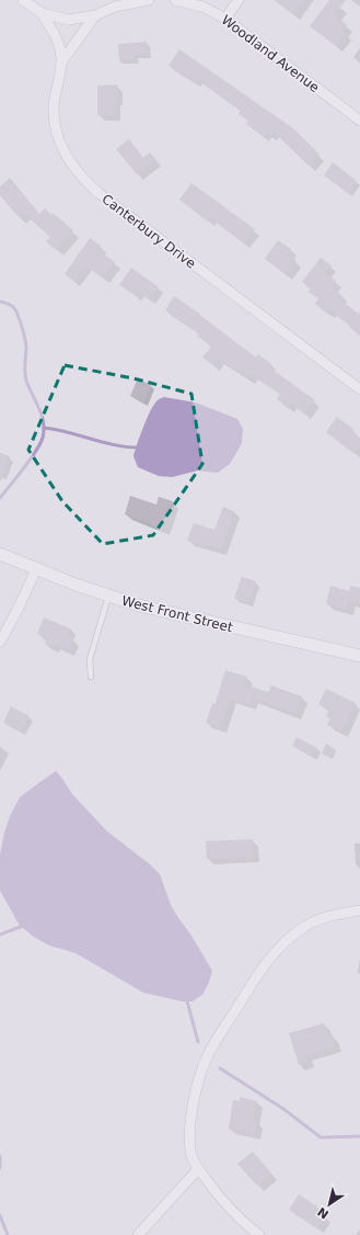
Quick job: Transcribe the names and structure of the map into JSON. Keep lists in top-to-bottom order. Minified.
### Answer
{"streets":{"street":["Woodland Avenue","Canterbury Drive","West Front Street"]},"north":"bottom left"}
